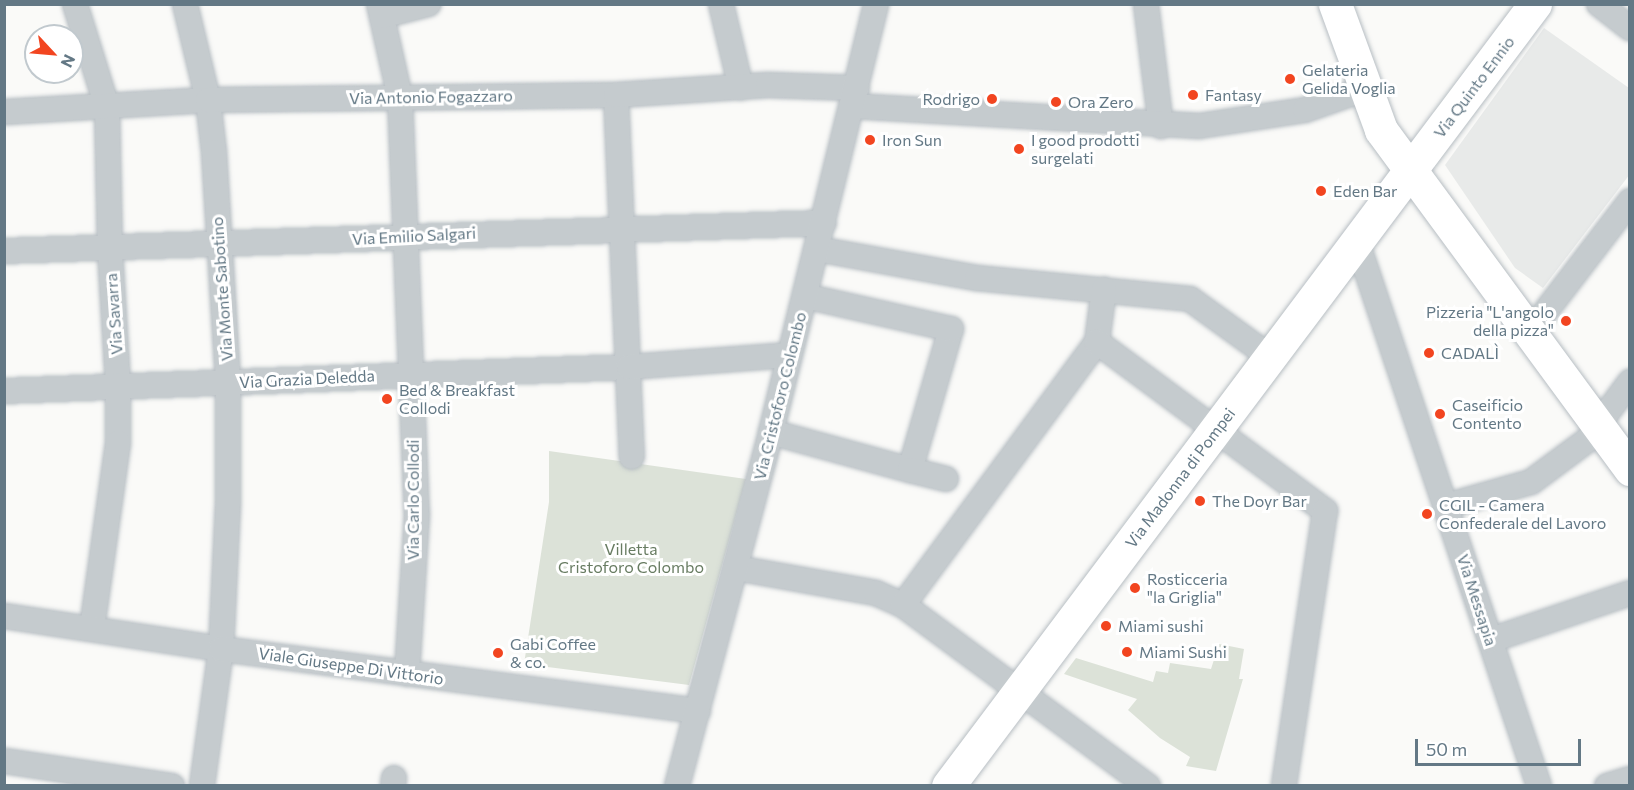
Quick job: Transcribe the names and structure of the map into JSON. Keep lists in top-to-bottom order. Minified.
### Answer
{"streets":{"street":["Via Quinto Ennio","Via Antonio Fogazzaro","Via Emilio Salgari","Via Monte Sabotino","Via Savarra","Via Grazia Deledda","Via Cristoforo Colombo","Via Madonna di Pompei","Via Carlo Collodi","Via Messapia","Viale Giuseppe Di Vittorio"]},"crossings":[["Via Quinto Ennio","Via Madonna di Pompei"],["Via Antonio Fogazzaro","Via Monte Sabotino"],["Via Antonio Fogazzaro","Via Savarra"],["Via Antonio Fogazzaro","Via Cristoforo Colombo"],["Via Antonio Fogazzaro","Via Carlo Collodi"],["Via Emilio Salgari","Via Monte Sabotino"],["Via Emilio Salgari","Via Savarra"],["Via Emilio Salgari","Via Cristoforo Colombo"],["Via Emilio Salgari","Via Carlo Collodi"],["Via Monte Sabotino","Via Grazia Deledda"],["Via Monte Sabotino","Viale Giuseppe Di Vittorio"],["Via Savarra","Via Grazia Deledda"],["Via Savarra","Viale Giuseppe Di Vittorio"],["Via Grazia Deledda","Via Cristoforo Colombo"],["Via Grazia Deledda","Via Carlo Collodi"],["Via Cristoforo Colombo","Viale Giuseppe Di Vittorio"],["Via Madonna di Pompei","Via Messapia"],["Via Carlo Collodi","Viale Giuseppe Di Vittorio"]],"parks":["Villetta Cristoforo Colombo"],"places":["Gelateria Gelida Voglia","Fantasy","Rodrigo","Ora Zero","Iron Sun","I good prodotti surgelati","Eden Bar","Pizzeria \"L'angolo della pizza\"","CADALÌ","Bed & Breakfast Collodi","Caseificio Contento","The Doyr Bar","CGIL - Camera Confederale del Lavoro","Rosticceria \"la Griglia\"","Miami sushi","Miami Sushi","Gabi Coffee & co."],"scale_bar":"50 m","north":"bottom right"}
